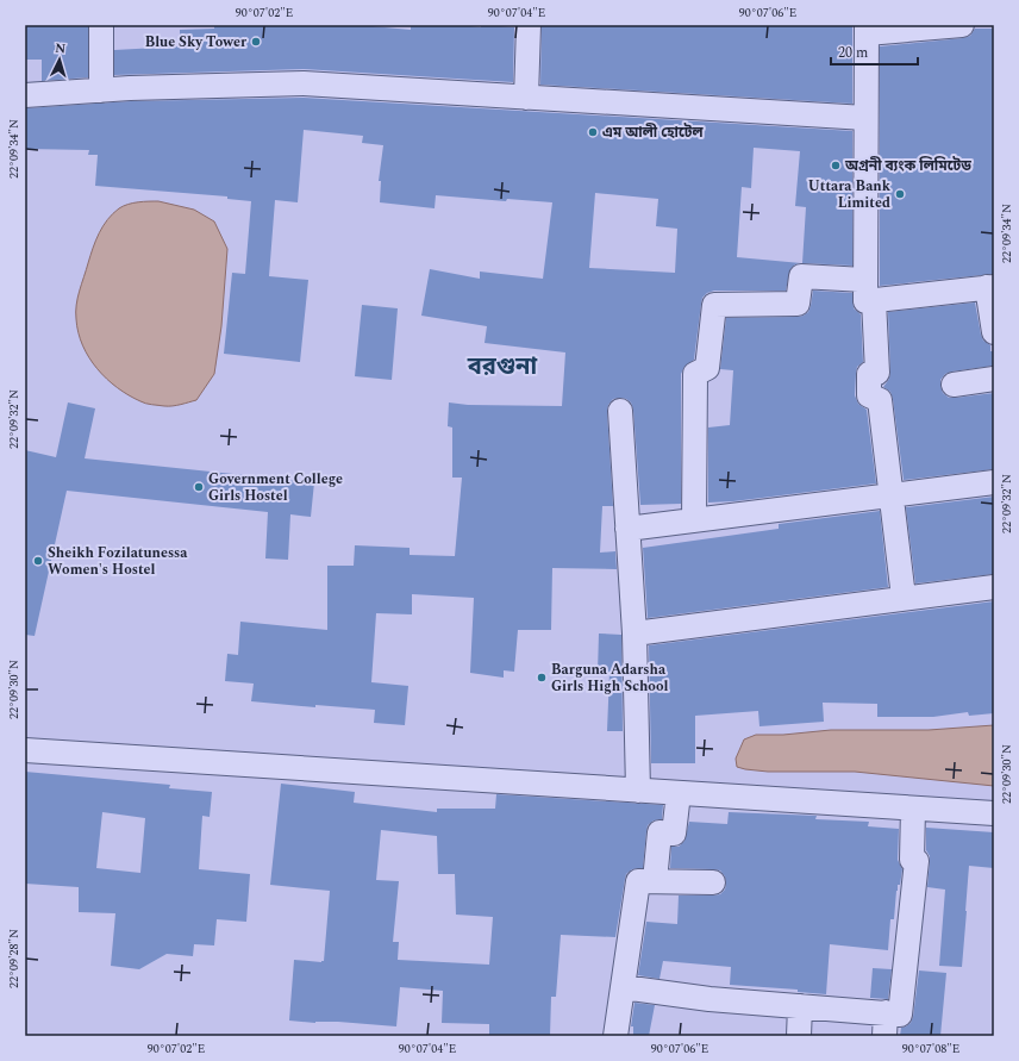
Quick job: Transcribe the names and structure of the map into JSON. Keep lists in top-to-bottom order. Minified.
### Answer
{"districts":["বরগুনা"],"places":["Blue Sky Tower","এম আলী হোটেল","অগ্রনী ব্যংক লিমিটেড","Uttara Bank Limited","Government College Girls Hostel","Sheikh Fozilatunessa Women's Hostel","Barguna Adarsha Girls High School"],"scale_bar":"20 m","north":"top","coordinates":["90°07'02\"E","90°07'04\"E","90°07'06\"E","22°09'34\"N","22°09'32\"N","22°09'30\"N","22°09'28\"N","90°07'08\"E"]}
